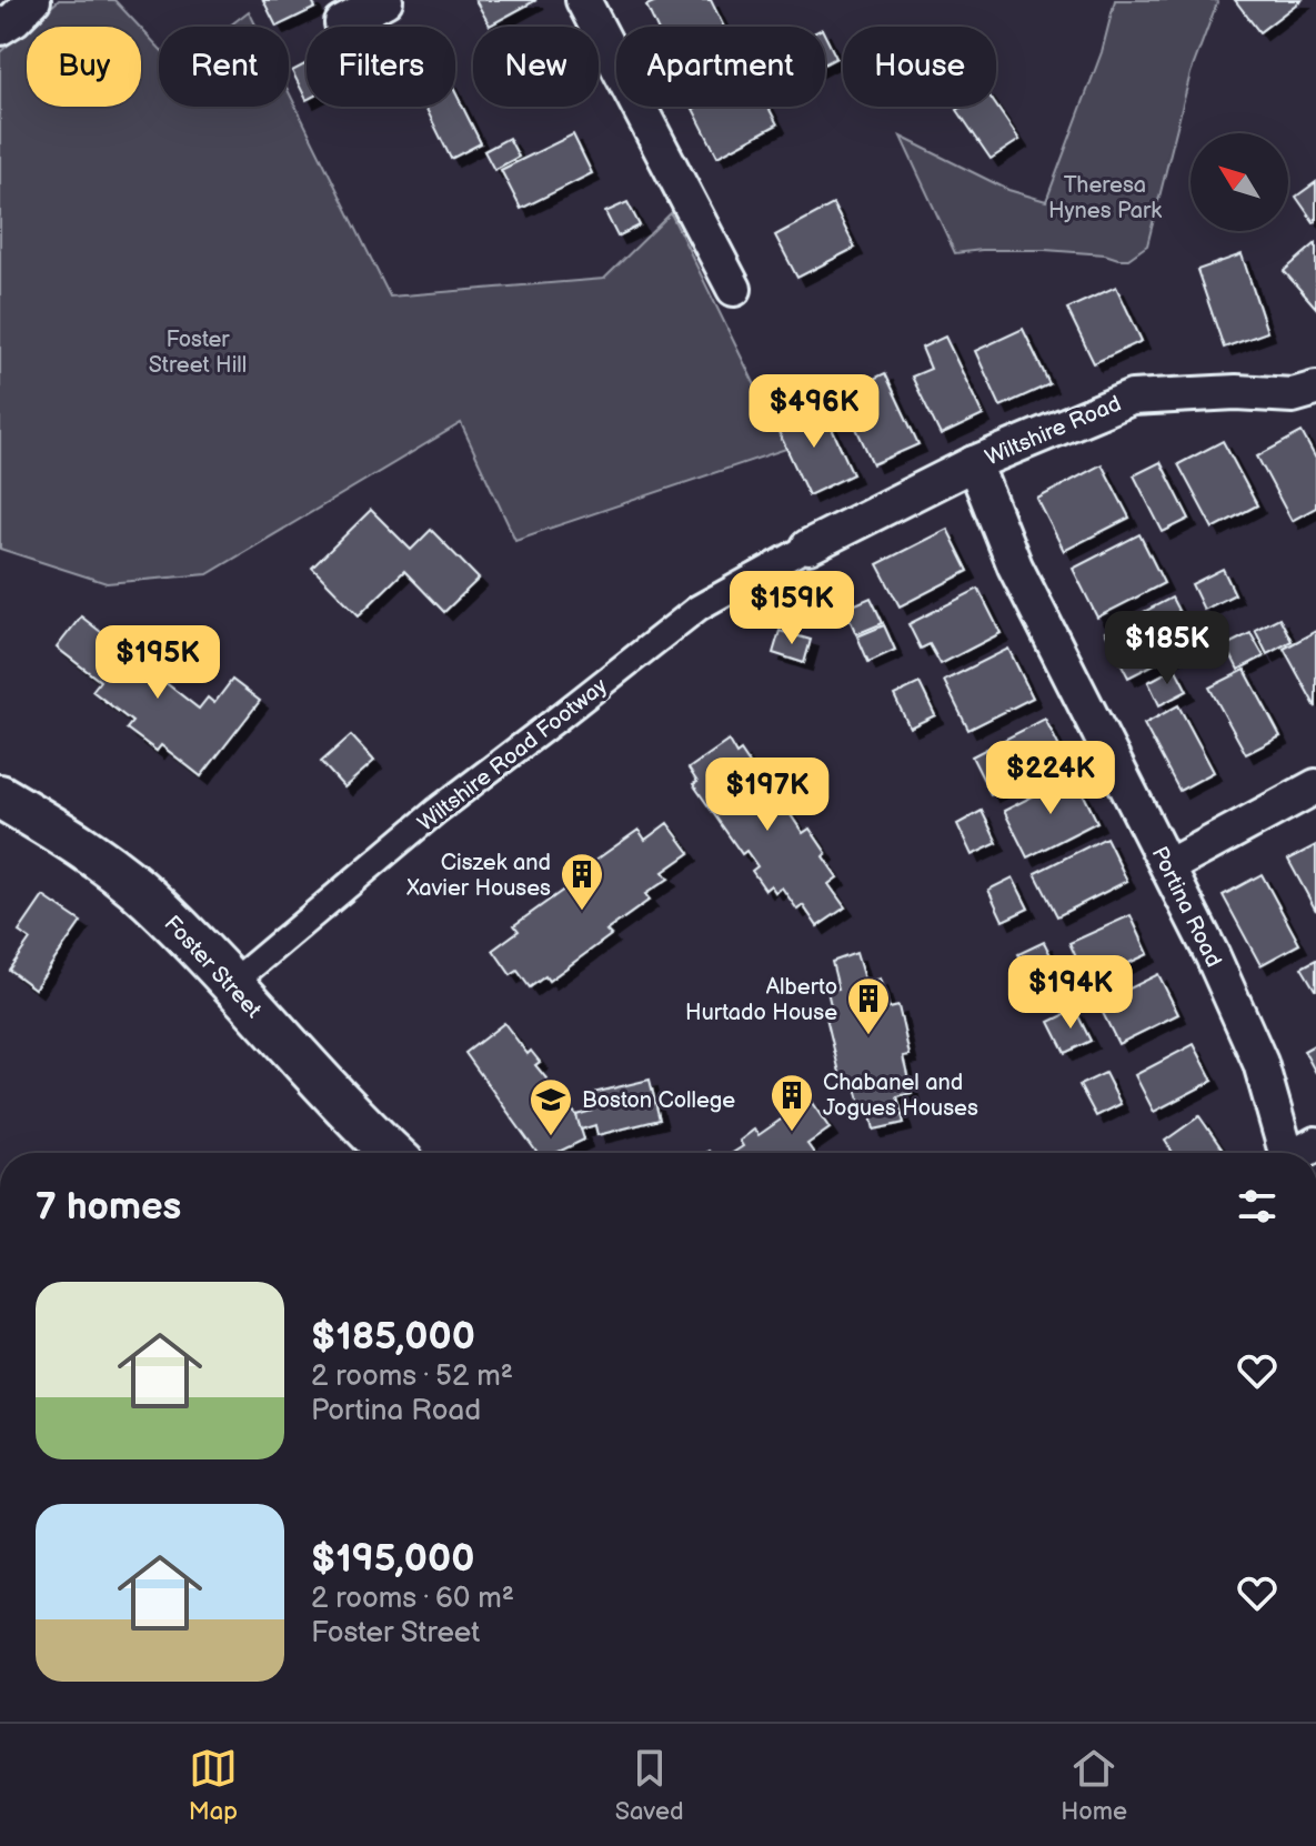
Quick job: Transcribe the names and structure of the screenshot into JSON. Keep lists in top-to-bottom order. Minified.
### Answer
{"streets":{"street":["Wiltshire Road","Wiltshire Road Footway","Portina Road","Foster Street"]},"crossings":[["Wiltshire Road","Wiltshire Road Footway"],["Wiltshire Road","Portina Road"],["Wiltshire Road Footway","Foster Street"]],"parks":["Theresa Hynes Park","Foster Street Hill"],"places":{"building":["Ciszek and Xavier Houses","Alberto Hurtado House","Chabanel and Jogues Houses"],"school or university":["Boston College"]},"north":"top left","page":{"chip":["Buy","Rent","Filters","New","Apartment","House"],"price":["$496K","$159K","$185K","$195K","$224K","$197K","$194K"],"heading":"7 homes","list":[{"name":"$185,000","note":"2 rooms · 52 m² · Portina Road"},{"name":"$195,000","note":"2 rooms · 60 m² · Foster Street"}],"tabs":["Map","Saved","Home"]}}
